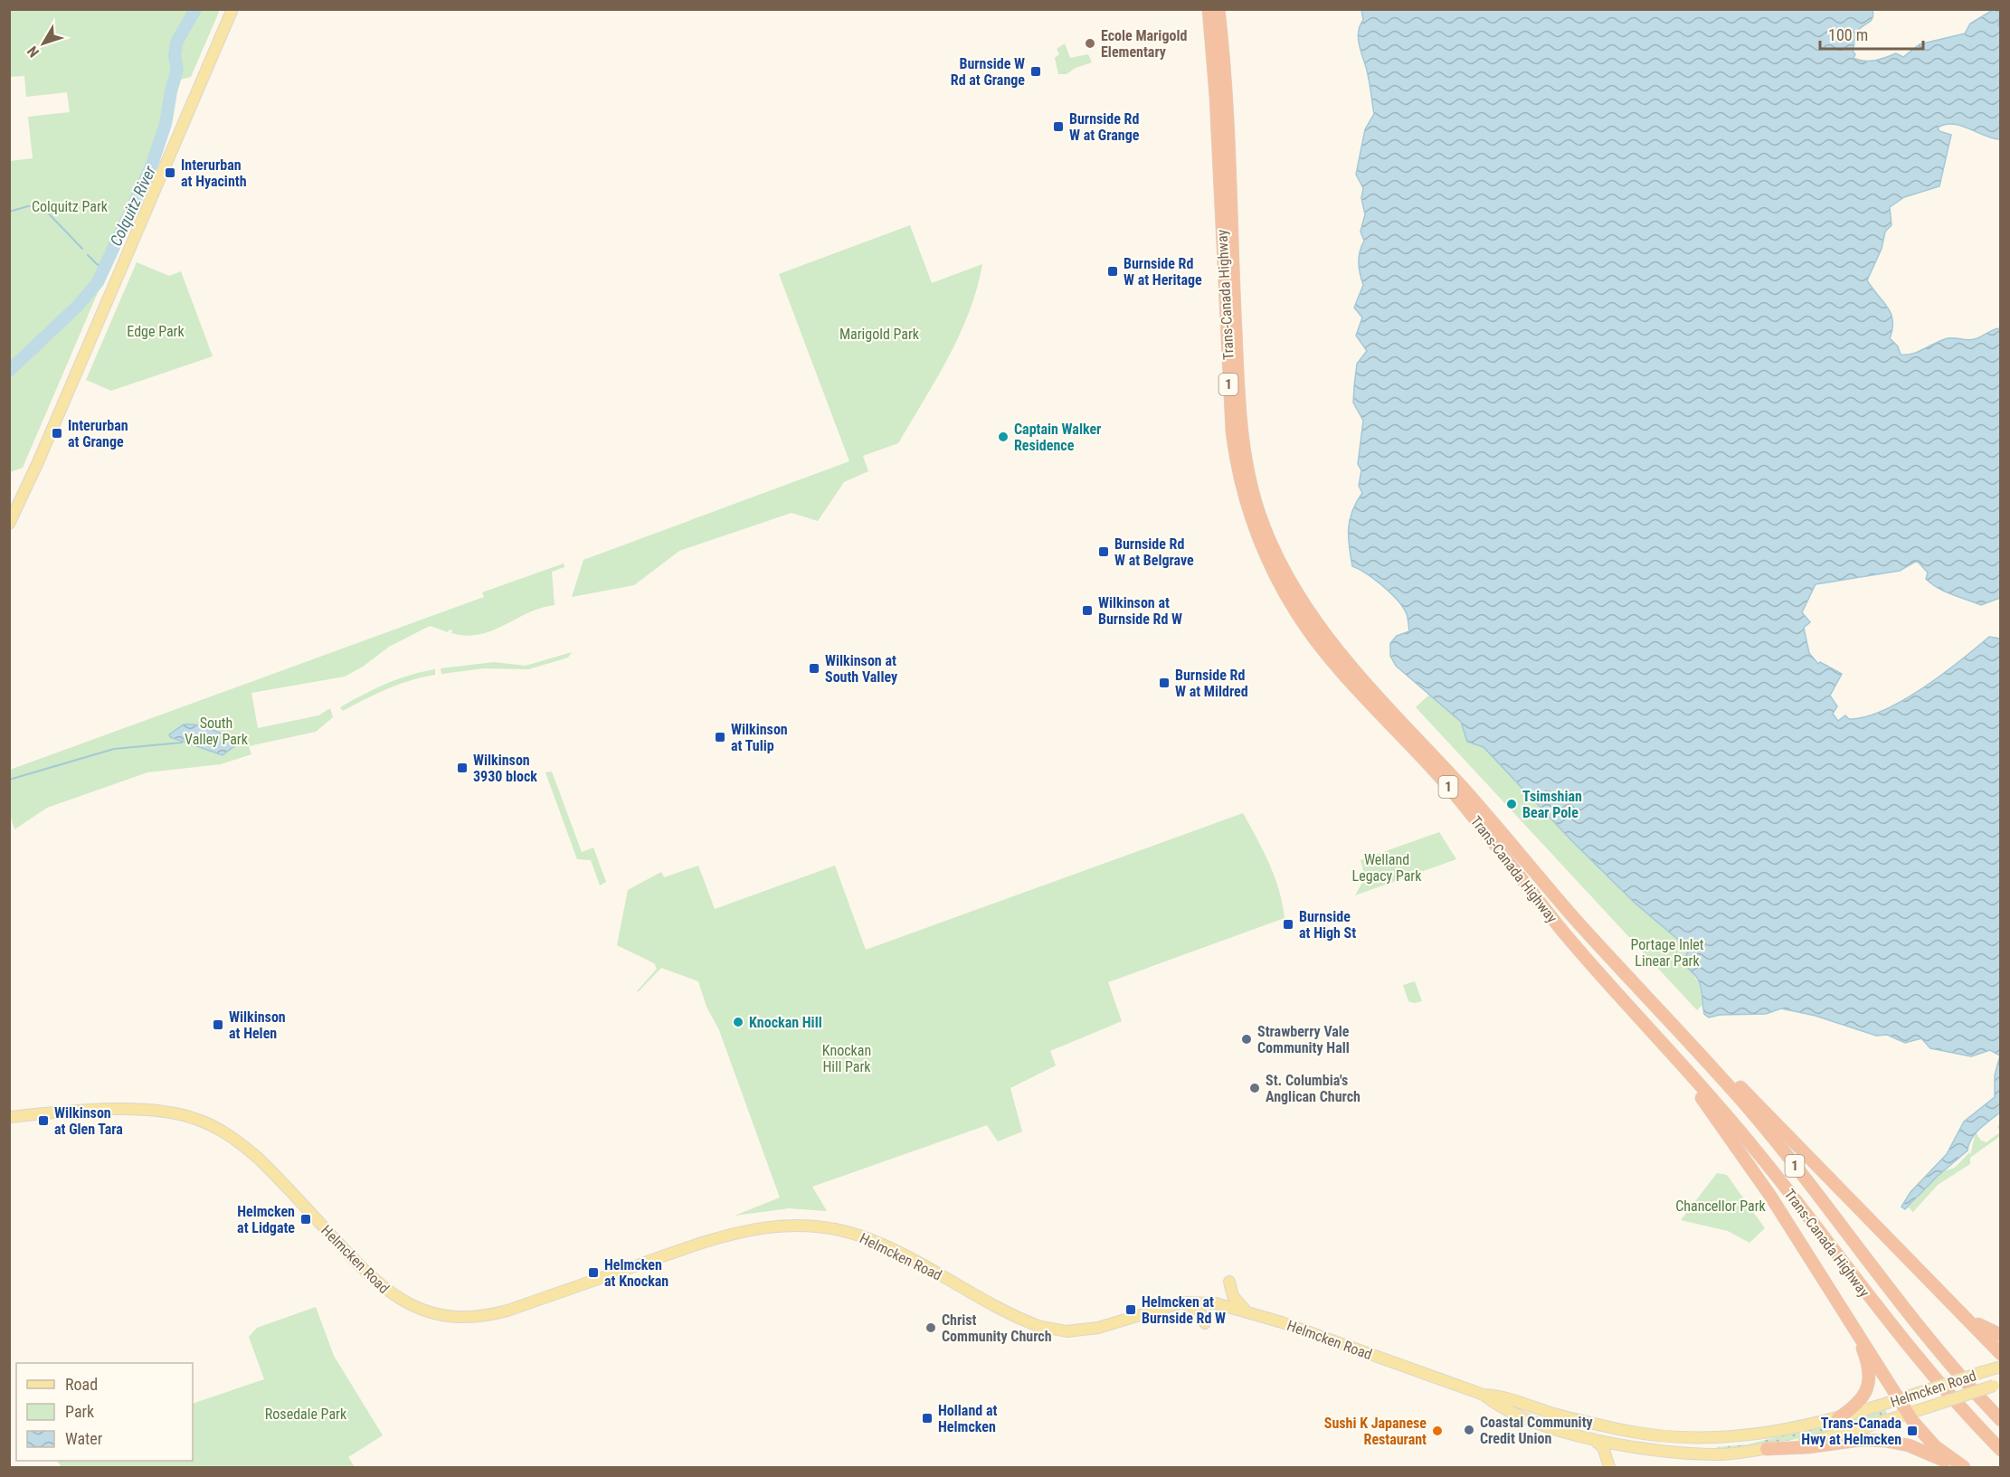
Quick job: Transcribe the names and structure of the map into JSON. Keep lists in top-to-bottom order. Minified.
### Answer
{"streets":{"highway":["Trans-Canada Highway","1"],"main road":["Helmcken Road"]},"water":["Colquitz River"],"parks":["Colquitz Park","Edge Park","Marigold Park","South Valley Park","Welland Legacy Park","Portage Inlet Linear Park","Knockan Hill Park","Chancellor Park","Rosedale Park"],"places":{"other":["Ecole Marigold Elementary","Captain Walker Residence","Tsimshian Bear Pole","Knockan Hill","Strawberry Vale Community Hall","St. Columbia's Anglican Church","Christ Community Church","Coastal Community Credit Union","Sushi K Japanese Restaurant"],"transit":["Burnside W Rd at Grange","Burnside Rd W at Grange","Interurban at Hyacinth","Burnside Rd W at Heritage","Interurban at Grange","Burnside Rd W at Belgrave","Wilkinson at Burnside Rd W","Wilkinson at South Valley","Burnside Rd W at Mildred","Wilkinson at Tulip","Wilkinson 3930 block","Burnside at High St","Wilkinson at Helen","Wilkinson at Glen Tara","Helmcken at Lidgate","Helmcken at Knockan","Helmcken at Burnside Rd W","Holland at Helmcken","Trans-Canada Hwy at Helmcken"]},"legend":["Road","Park","Water"],"scale_bar":"100 m","north":"bottom left"}
